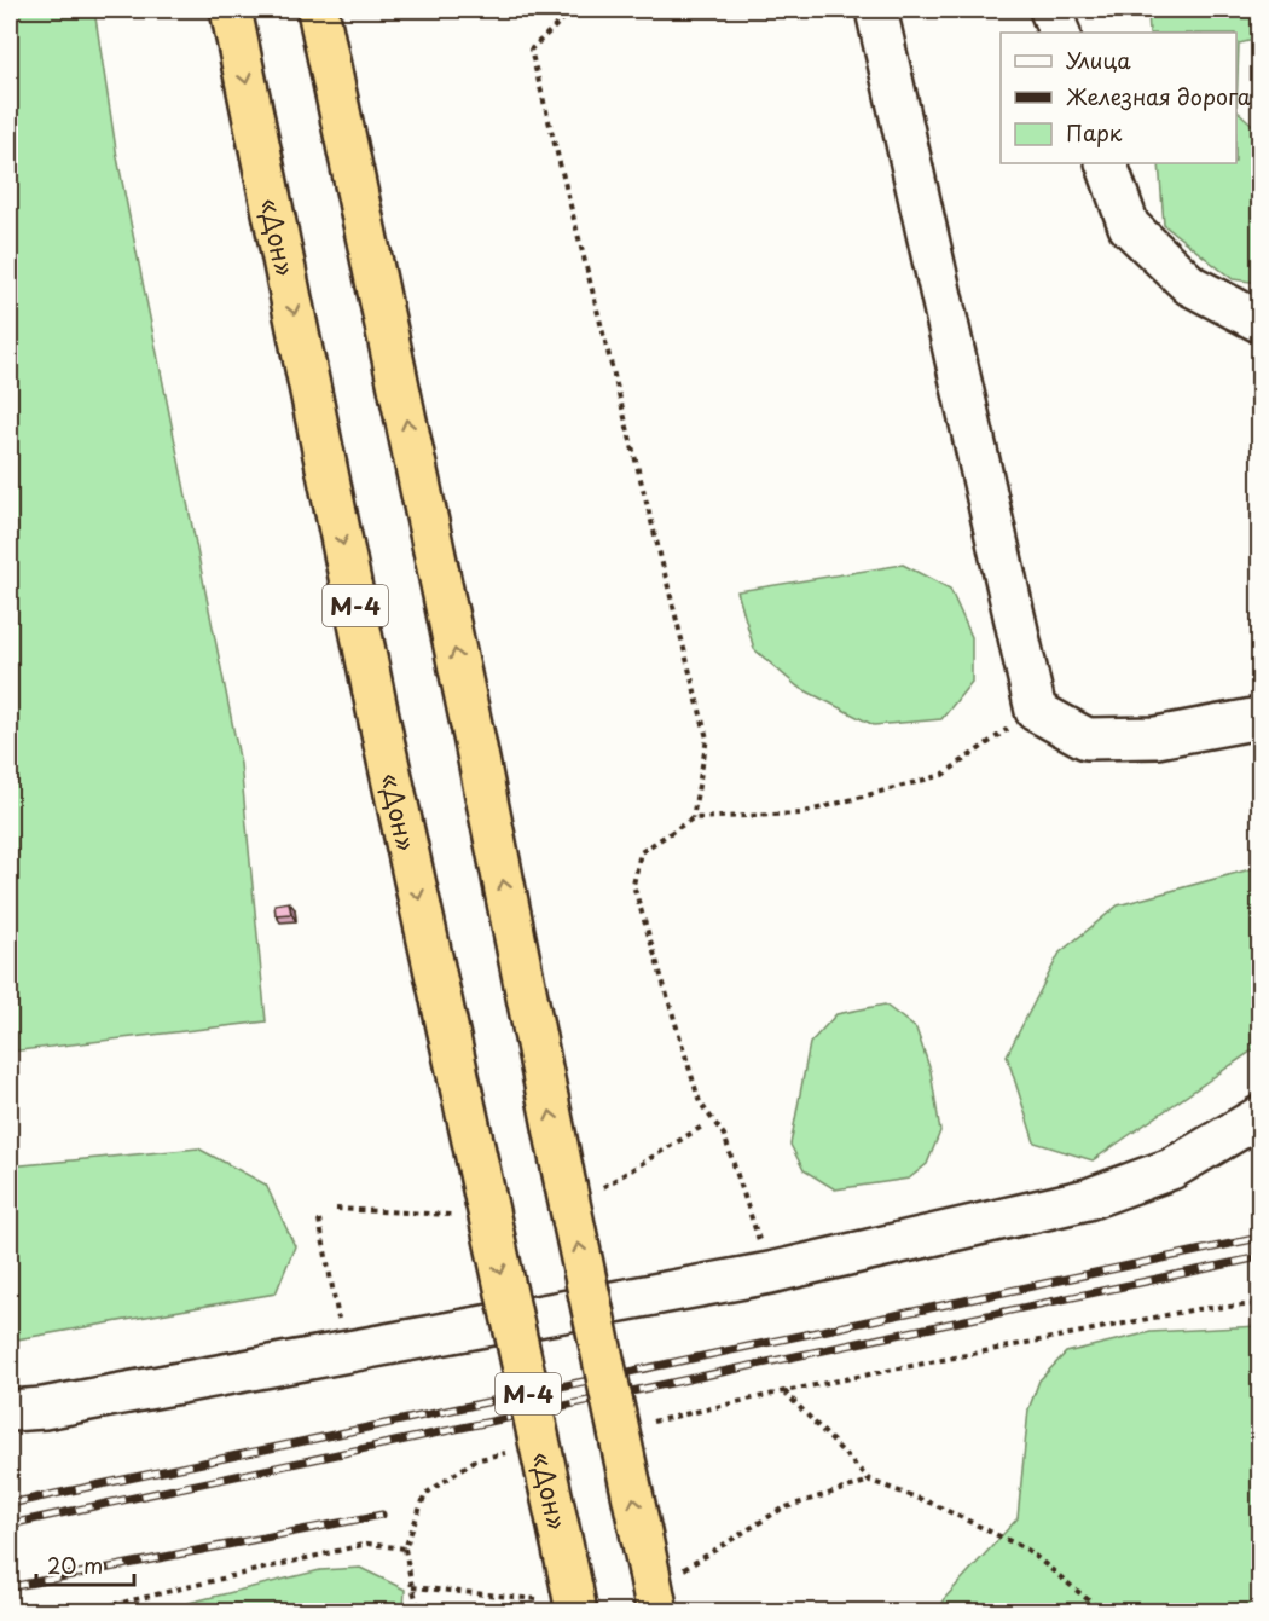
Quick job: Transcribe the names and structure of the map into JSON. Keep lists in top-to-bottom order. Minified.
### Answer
{"streets":{"highway":["«Дон»","М-4"]},"legend":["Улица","Железная дорога","Парк"],"scale_bar":"20 m"}
